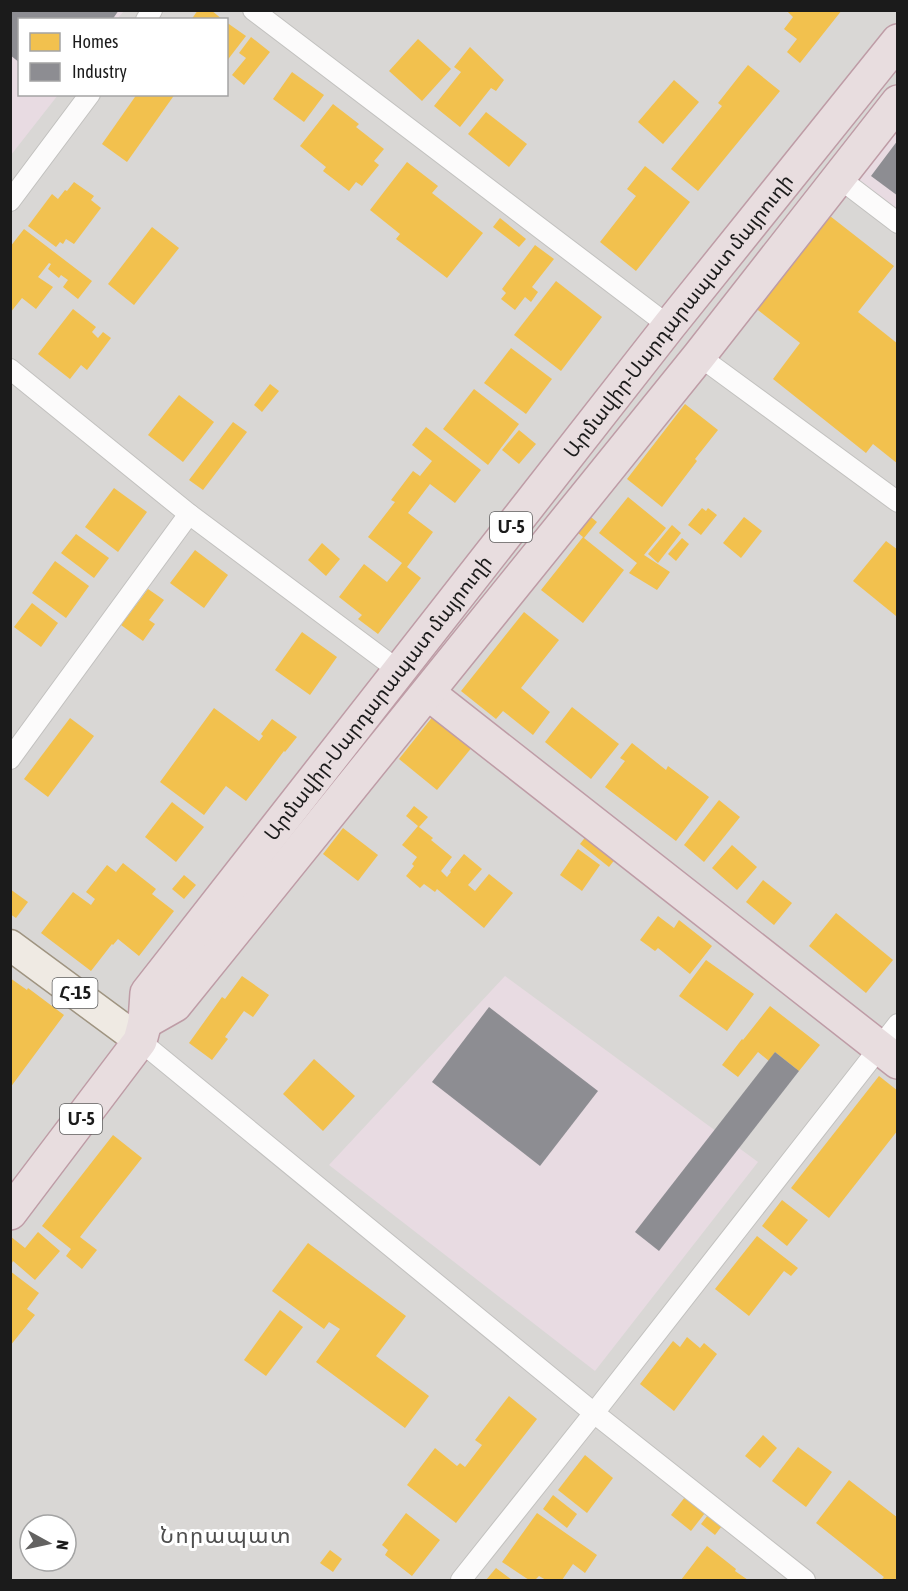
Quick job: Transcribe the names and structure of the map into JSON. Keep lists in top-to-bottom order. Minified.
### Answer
{"streets":{"highway":["Արմավիր-Սարդարապատ մայրուղի","Մ-5"],"main road":["Հ-15"]},"crossings":[["Արմավիր-Սարդարապատ մայրուղի","Հ-15"]],"districts":["Նորապատ"],"legend":["Homes","Industry"],"north":"right"}
